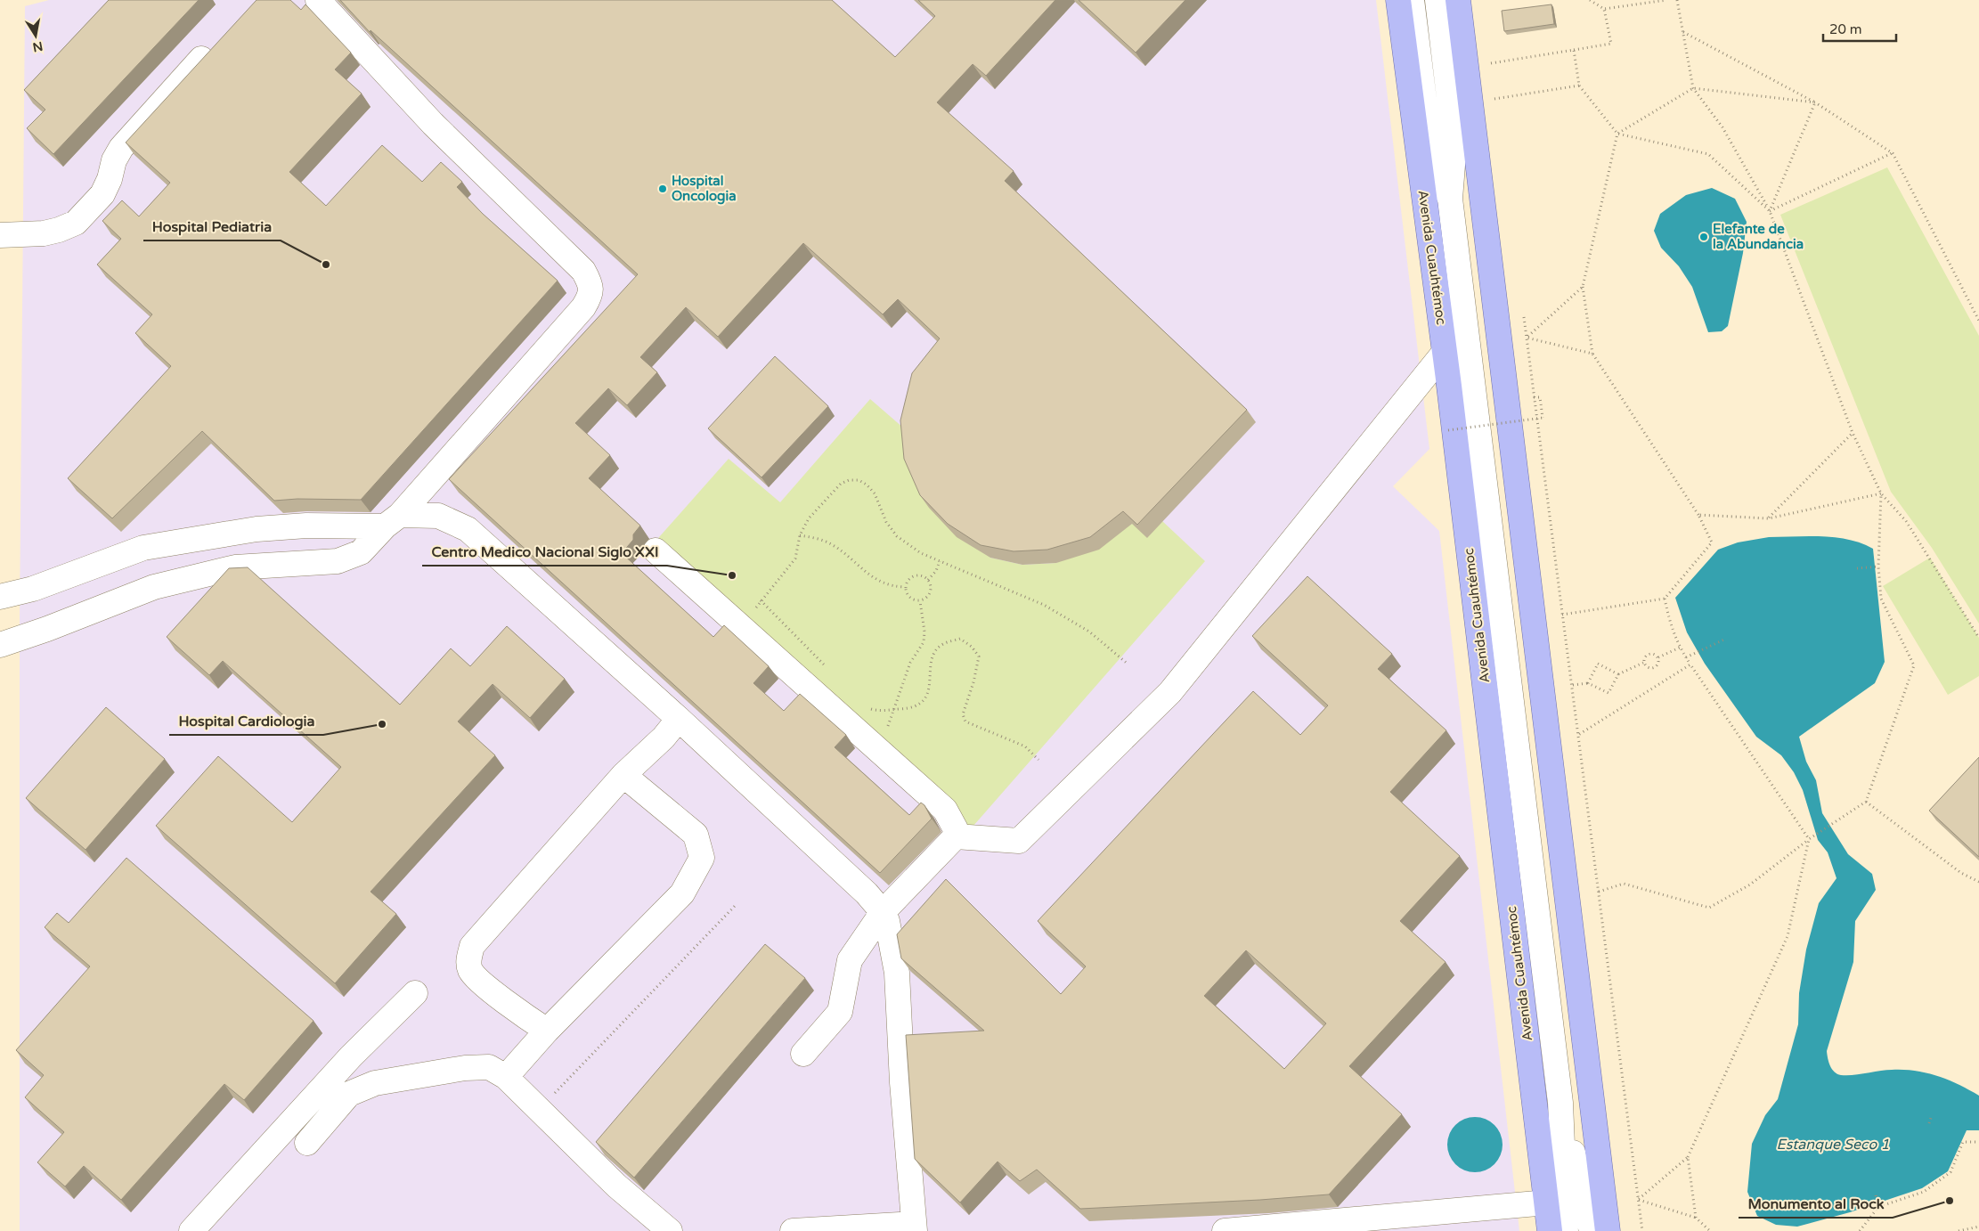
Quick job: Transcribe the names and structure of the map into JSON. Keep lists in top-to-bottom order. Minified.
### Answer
{"streets":{"main road":["Avenida Cuauhtémoc"]},"water":["Estanque Seco 1"],"places":["Hospital Oncologia","Elefante de la Abundancia","Hospital Pediatria","Centro Medico Nacional Siglo XXI","Hospital Cardiologia","Monumento al Rock"],"scale_bar":"20 m","north":"bottom"}
